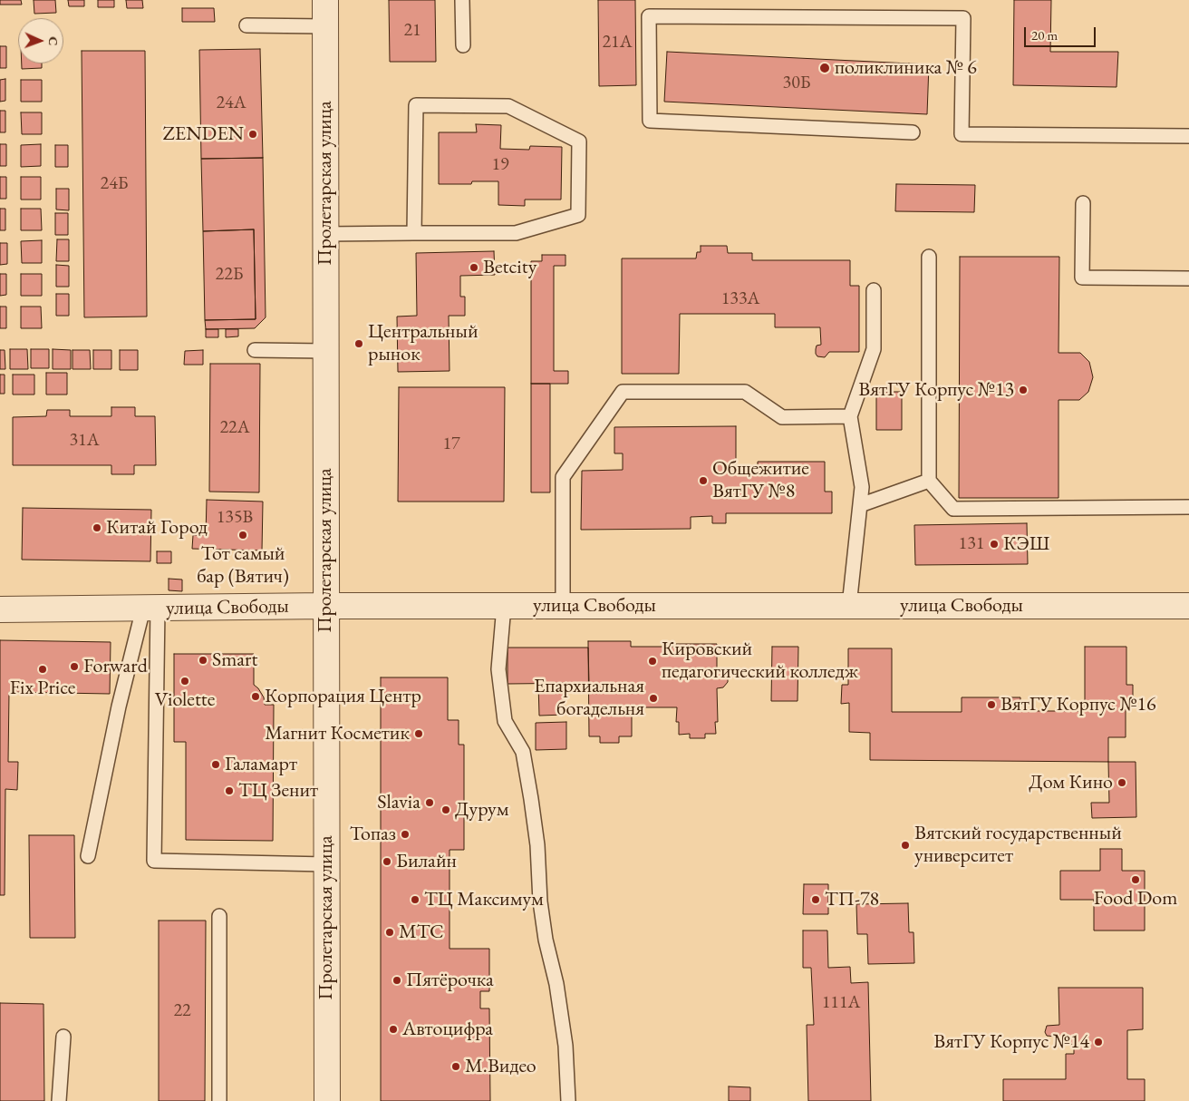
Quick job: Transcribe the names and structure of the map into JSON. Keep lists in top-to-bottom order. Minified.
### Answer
{"streets":{"street":["Пролетарская улица","улица Свободы"]},"crossings":[["Пролетарская улица","улица Свободы"]],"places":["поликлиника № 6","ZENDEN","Betcity","Центральный рынок","ВятГУ Корпус №13","Общежитие ВятГУ №8","Китай Город","Тот самый бар (Вятич)","КЭШ","Smart","Кировский педагогический колледж","Forward","Fix Price","Violette","Корпорация Центр","Епархиальная богадельня","ВятГУ Корпус №16","Магнит Косметик","Галамарт","Дом Кино","ТЦ Зенит","Slavia","Дурум","Топаз","Вятский государственный университет","Билайн","Food Dom","ТЦ Максимум","ТП-78","МТС","Пятёрочка","Автоцифра","ВятГУ Корпус №14","М.Видео"],"house_numbers":["21","21А","30Б","24А","19","24Б","22Б","133А","22А","31А","17","135В","131","111А","22"],"scale_bar":"20 m","north":"right"}
